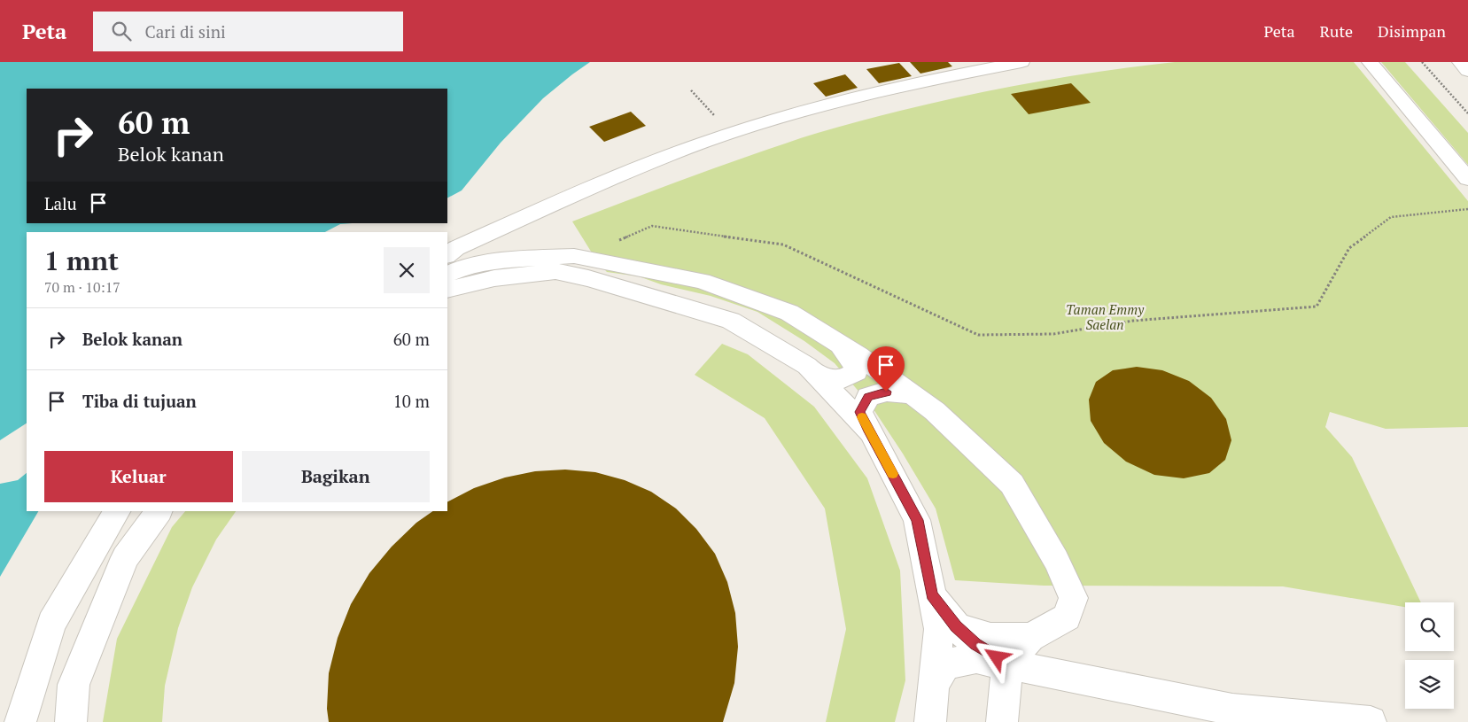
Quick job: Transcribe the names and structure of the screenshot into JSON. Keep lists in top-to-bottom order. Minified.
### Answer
{"parks":["Taman Emmy Saelan"],"page":{"header":"Peta","search":"Cari di sini","nav":["Peta","Rute","Disimpan"],"turn":["60 m","Belok kanan"],"then":"Lalu","heading":["1 mnt","70 m · 10:17"],"list":[{"name":"Belok kanan","value":"60 m"},{"name":"Tiba di tujuan","value":"10 m"}],"buttons":["Keluar","Bagikan"]}}
